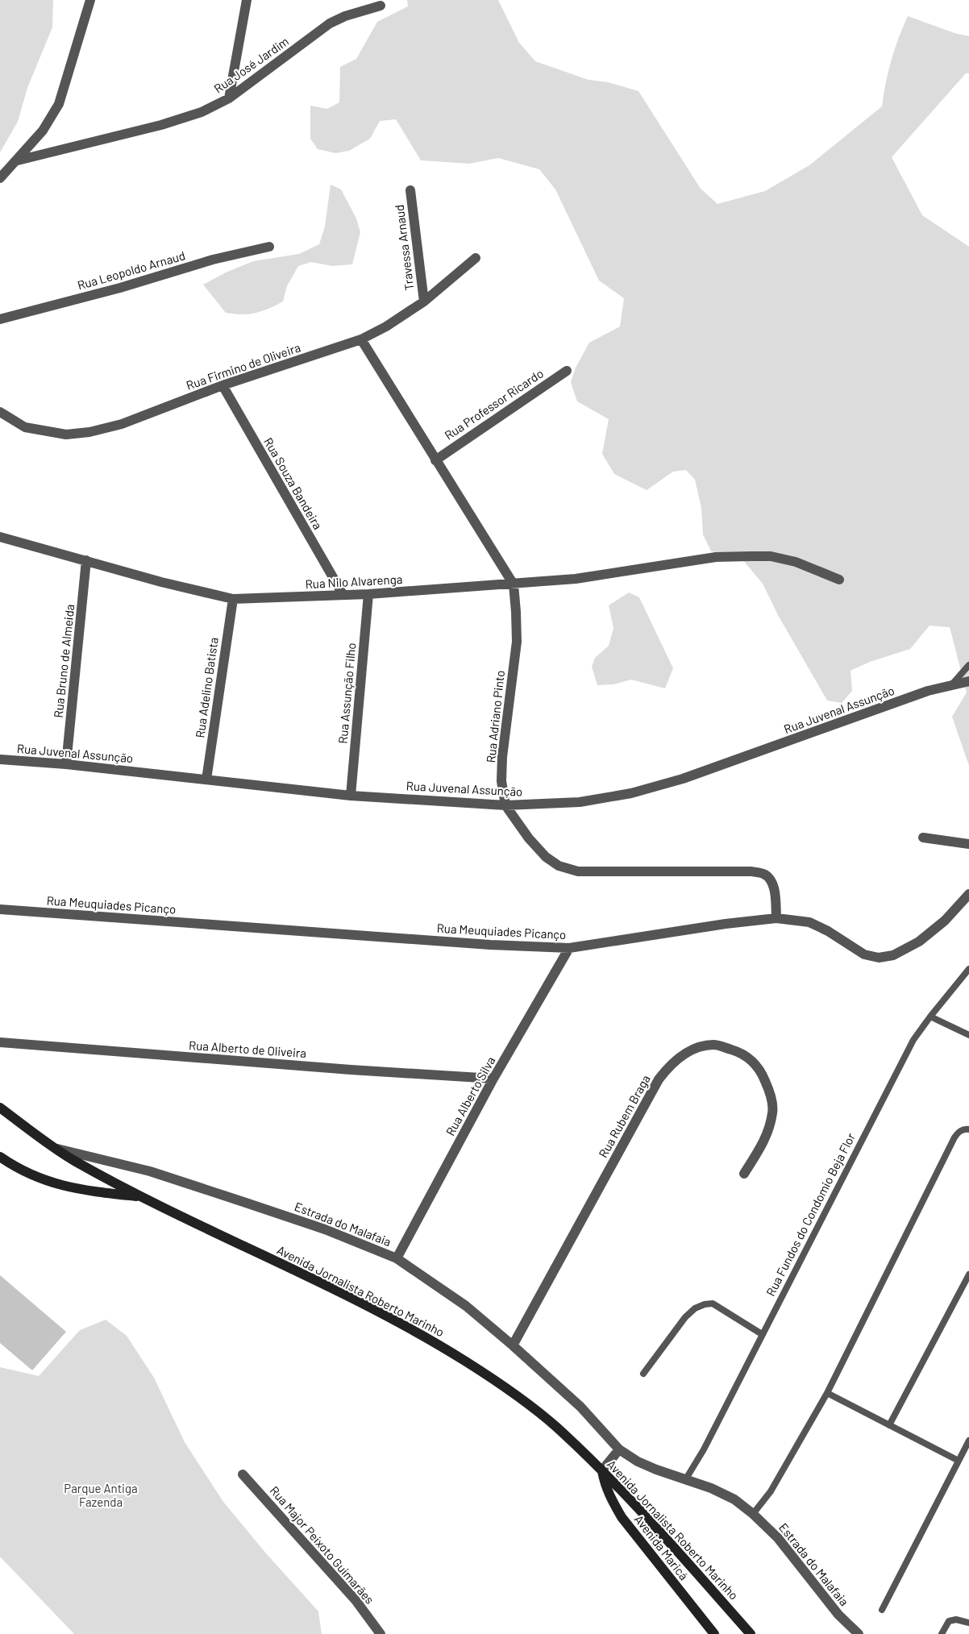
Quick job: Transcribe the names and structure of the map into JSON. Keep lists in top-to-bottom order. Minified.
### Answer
{"streets":{"main road":["Avenida Jornalista Roberto Marinho","Avenida Maricá"],"street":["Rua José Jardim","Travessa Arnaud","Rua Leopoldo Arnaud","Rua Firmino de Oliveira","Rua Professor Ricardo","Rua Souza Bandeira","Rua Nilo Alvarenga","Rua Bruno de Almeida","Rua Adelino Batista","Rua Assunção Filho","Rua Juvenal Assunção","Rua Adriano Pinto","Rua Meuquiades Picanço","Rua Alberto de Oliveira","Rua Alberto Silva","Rua Rubem Braga","Estrada do Malafaia","Rua Major Peixoto Guimarães"],"lane":["Rua Fundos do Condomio Beja Flor"]},"crossings":[["Travessa Arnaud","Rua Firmino de Oliveira"],["Rua Firmino de Oliveira","Rua Souza Bandeira"],["Rua Firmino de Oliveira","Rua Adriano Pinto"],["Rua Professor Ricardo","Rua Adriano Pinto"],["Rua Souza Bandeira","Rua Nilo Alvarenga"],["Rua Nilo Alvarenga","Rua Bruno de Almeida"],["Rua Nilo Alvarenga","Rua Adelino Batista"],["Rua Nilo Alvarenga","Rua Assunção Filho"],["Rua Nilo Alvarenga","Rua Adriano Pinto"],["Rua Bruno de Almeida","Rua Juvenal Assunção"],["Rua Adelino Batista","Rua Juvenal Assunção"],["Rua Assunção Filho","Rua Juvenal Assunção"],["Rua Juvenal Assunção","Rua Adriano Pinto"],["Rua Adriano Pinto","Rua Meuquiades Picanço"],["Rua Meuquiades Picanço","Rua Alberto Silva"],["Rua Alberto de Oliveira","Rua Alberto Silva"],["Rua Alberto Silva","Estrada do Malafaia"],["Rua Rubem Braga","Estrada do Malafaia"],["Rua Fundos do Condomio Beja Flor","Estrada do Malafaia"],["Estrada do Malafaia","Avenida Jornalista Roberto Marinho"],["Avenida Jornalista Roberto Marinho","Avenida Maricá"]],"parks":["Parque Antiga Fazenda"]}
